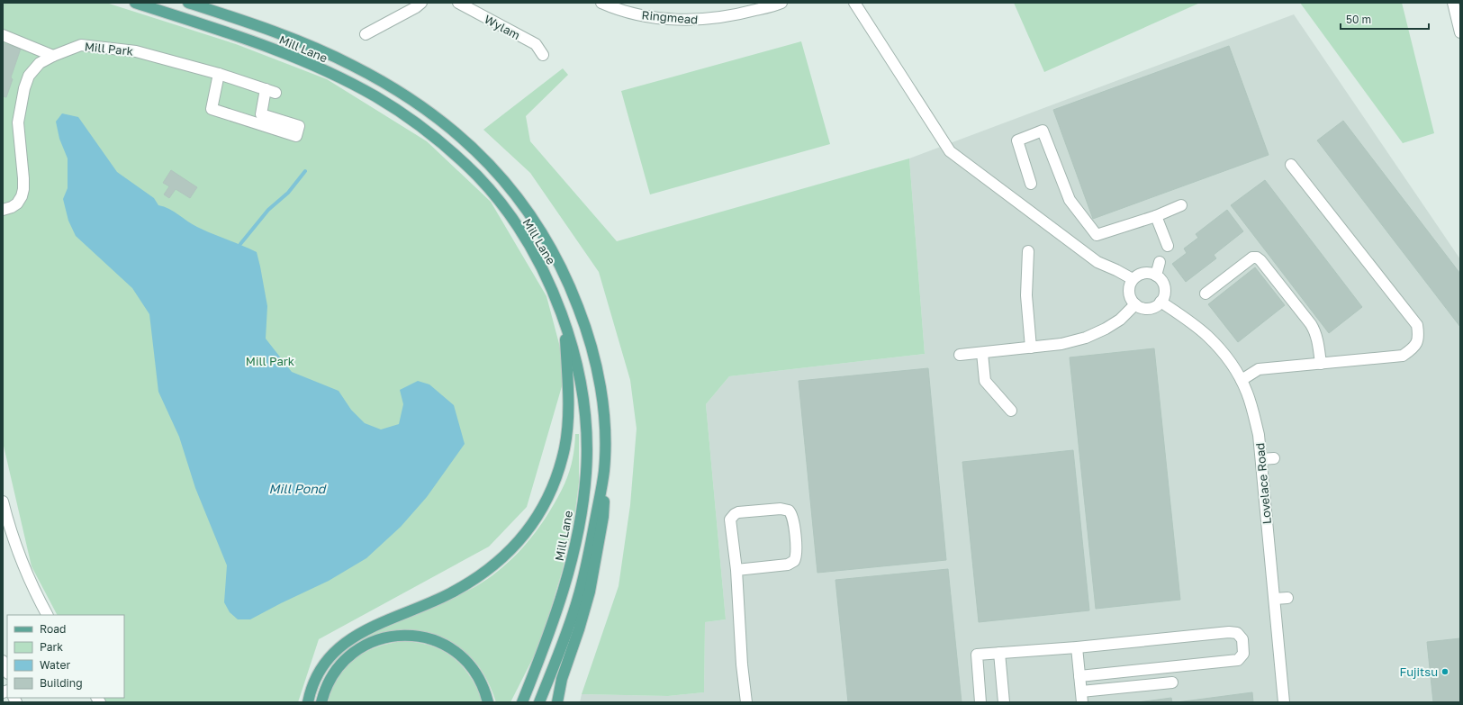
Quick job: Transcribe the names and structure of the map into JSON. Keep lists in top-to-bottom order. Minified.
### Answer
{"streets":{"main road":["Mill Lane"],"street":["Ringmead","Wylam","Mill Park","Lovelace Road"]},"water":["Mill Pond"],"parks":["Mill Park"],"places":["Fujitsu"],"legend":["Road","Park","Water","Building"],"scale_bar":"50 m"}
